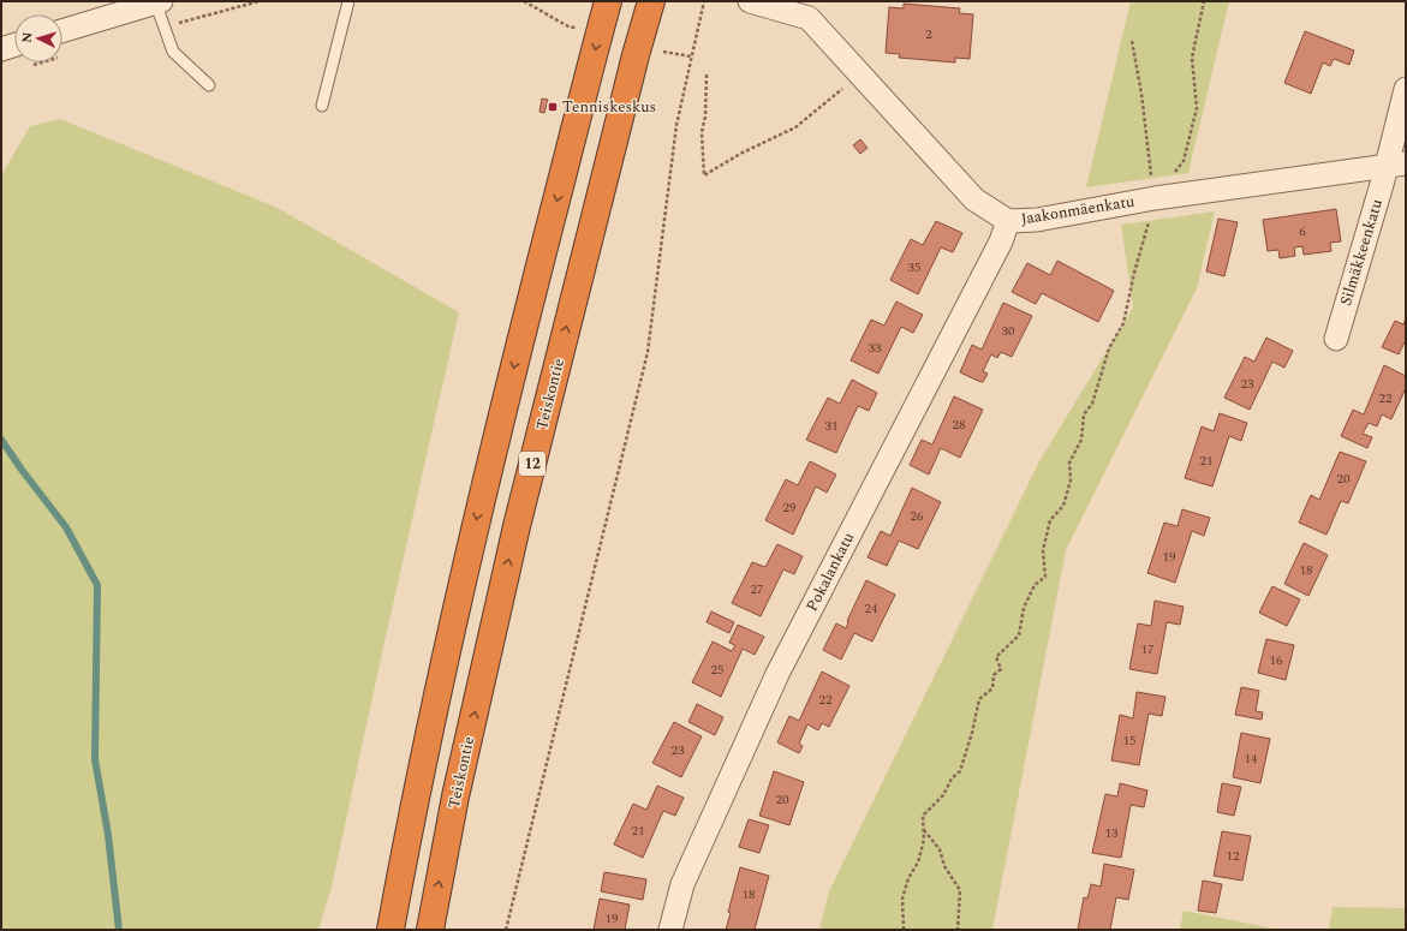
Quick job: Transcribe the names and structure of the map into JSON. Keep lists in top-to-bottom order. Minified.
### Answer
{"streets":{"highway":["Teiskontie","12"],"street":["Jaakonmäenkatu","Silmäkkeenkatu","Pokalankatu"]},"crossings":[["Jaakonmäenkatu","Silmäkkeenkatu"],["Jaakonmäenkatu","Pokalankatu"]],"places":{"transit":["Tenniskeskus"]},"house_numbers":["2","6","35","30","33","23","22","28","31","21","20","29","26","19","18","27","24","17","16","25","22","15","23","14","20","21","13","12","18","19"],"north":"left"}
